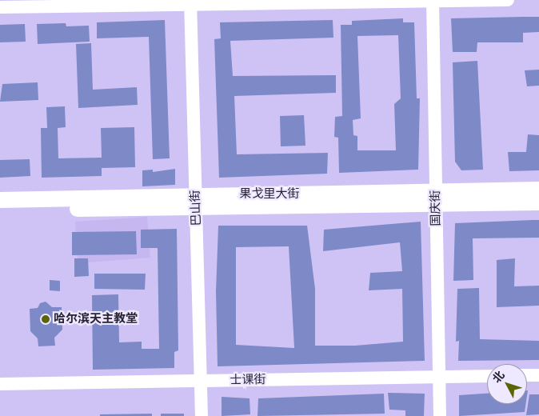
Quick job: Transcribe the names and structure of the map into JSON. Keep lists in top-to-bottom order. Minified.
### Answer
{"streets":{"main road":["果戈里大街"],"street":["巴山街","国庆街","士课街"]},"crossings":[["果戈里大街","巴山街"],["果戈里大街","国庆街"],["巴山街","士课街"],["国庆街","士课街"]],"places":["哈尔滨天主教堂"],"north":"top left"}
